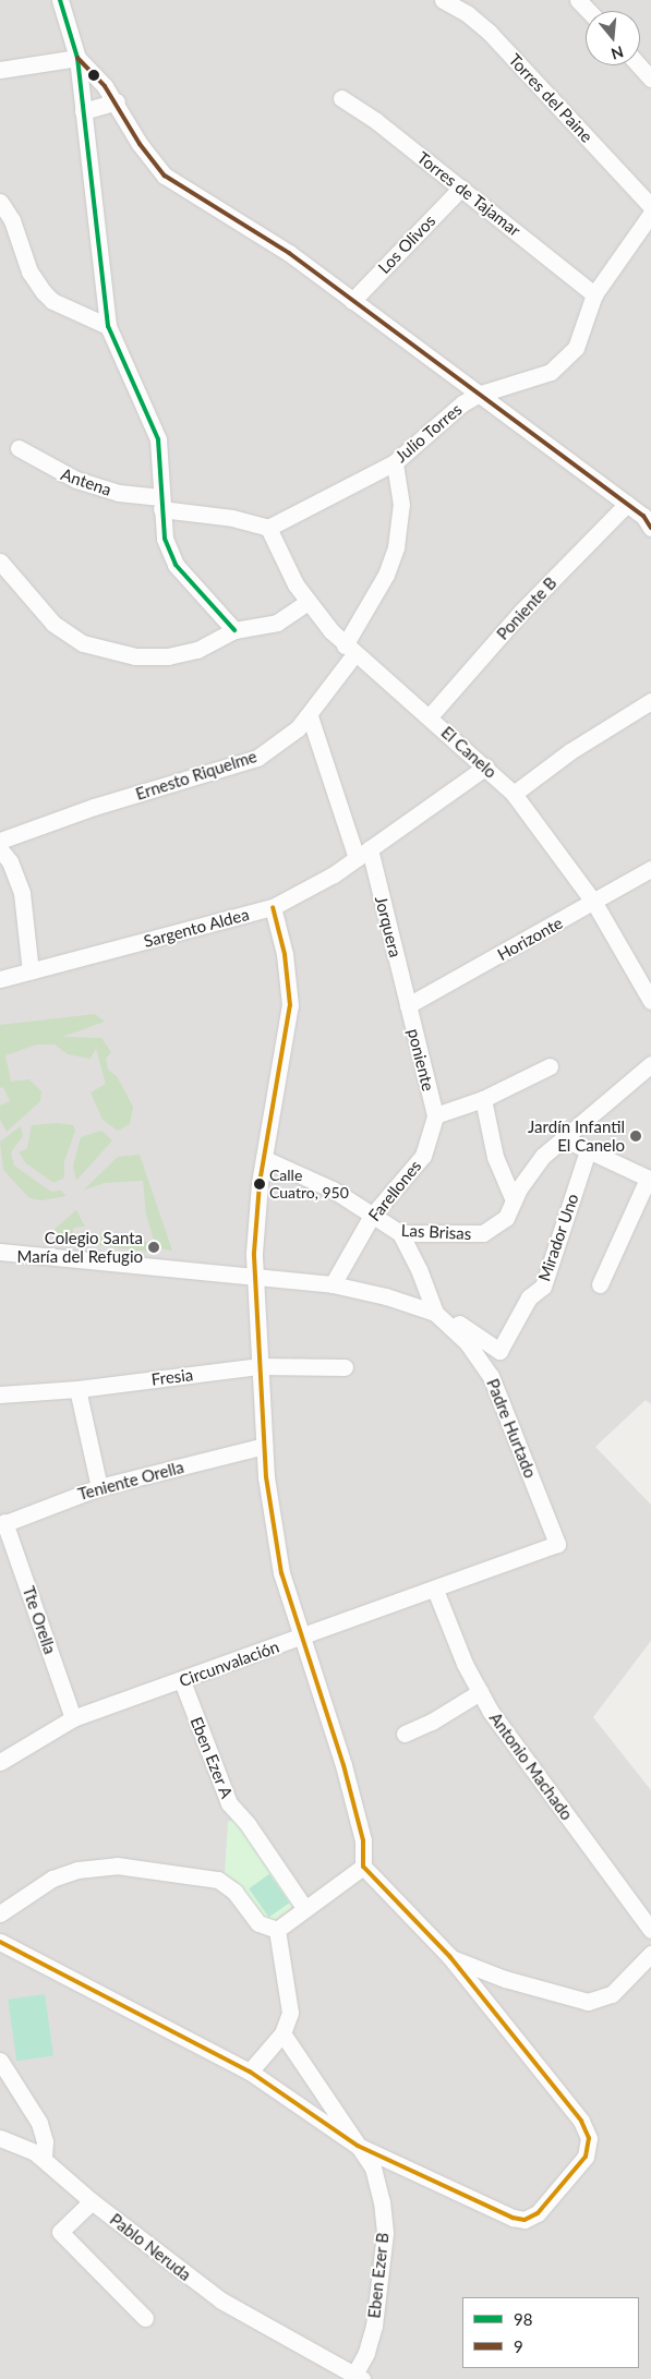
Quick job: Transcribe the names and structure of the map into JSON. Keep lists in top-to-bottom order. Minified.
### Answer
{"streets":{"street":["Torres del Paine","Torres de Tajamar","Los Olivos","Julio Torres","Antena","Poniente B","El Canelo","Ernesto Riquelme","Jorquera","Sargento Aldea","Horizonte","poniente","Farellones","Las Brisas","Mirador Uno","Fresia","Padre Hurtado","Teniente Orella","Tte Orella","Circunvalación","Eben Ezer A","Antonio Machado","Pablo Neruda","Eben Ezer B"]},"crossings":[["Torres de Tajamar","Los Olivos"],["Torres de Tajamar","Julio Torres"],["Julio Torres","El Canelo"],["Julio Torres","Ernesto Riquelme"],["Poniente B","El Canelo"],["El Canelo","Ernesto Riquelme"],["El Canelo","Sargento Aldea"],["El Canelo","Horizonte"],["Ernesto Riquelme","Jorquera"],["Jorquera","Sargento Aldea"],["Jorquera","Horizonte"],["Jorquera","poniente"],["Horizonte","poniente"],["poniente","Farellones"],["Farellones","Las Brisas"],["Farellones","Padre Hurtado"],["Mirador Uno","Padre Hurtado"],["Padre Hurtado","Circunvalación"],["Teniente Orella","Tte Orella"],["Tte Orella","Circunvalación"],["Circunvalación","Eben Ezer A"],["Circunvalación","Antonio Machado"],["Pablo Neruda","Eben Ezer B"]],"places":["Jardín Infantil El Canelo","Calle Cuatro, 950","Colegio Santa María del Refugio"],"lines":["transit line 98","transit line 9"],"legend":["98","9"],"north":"bottom"}
